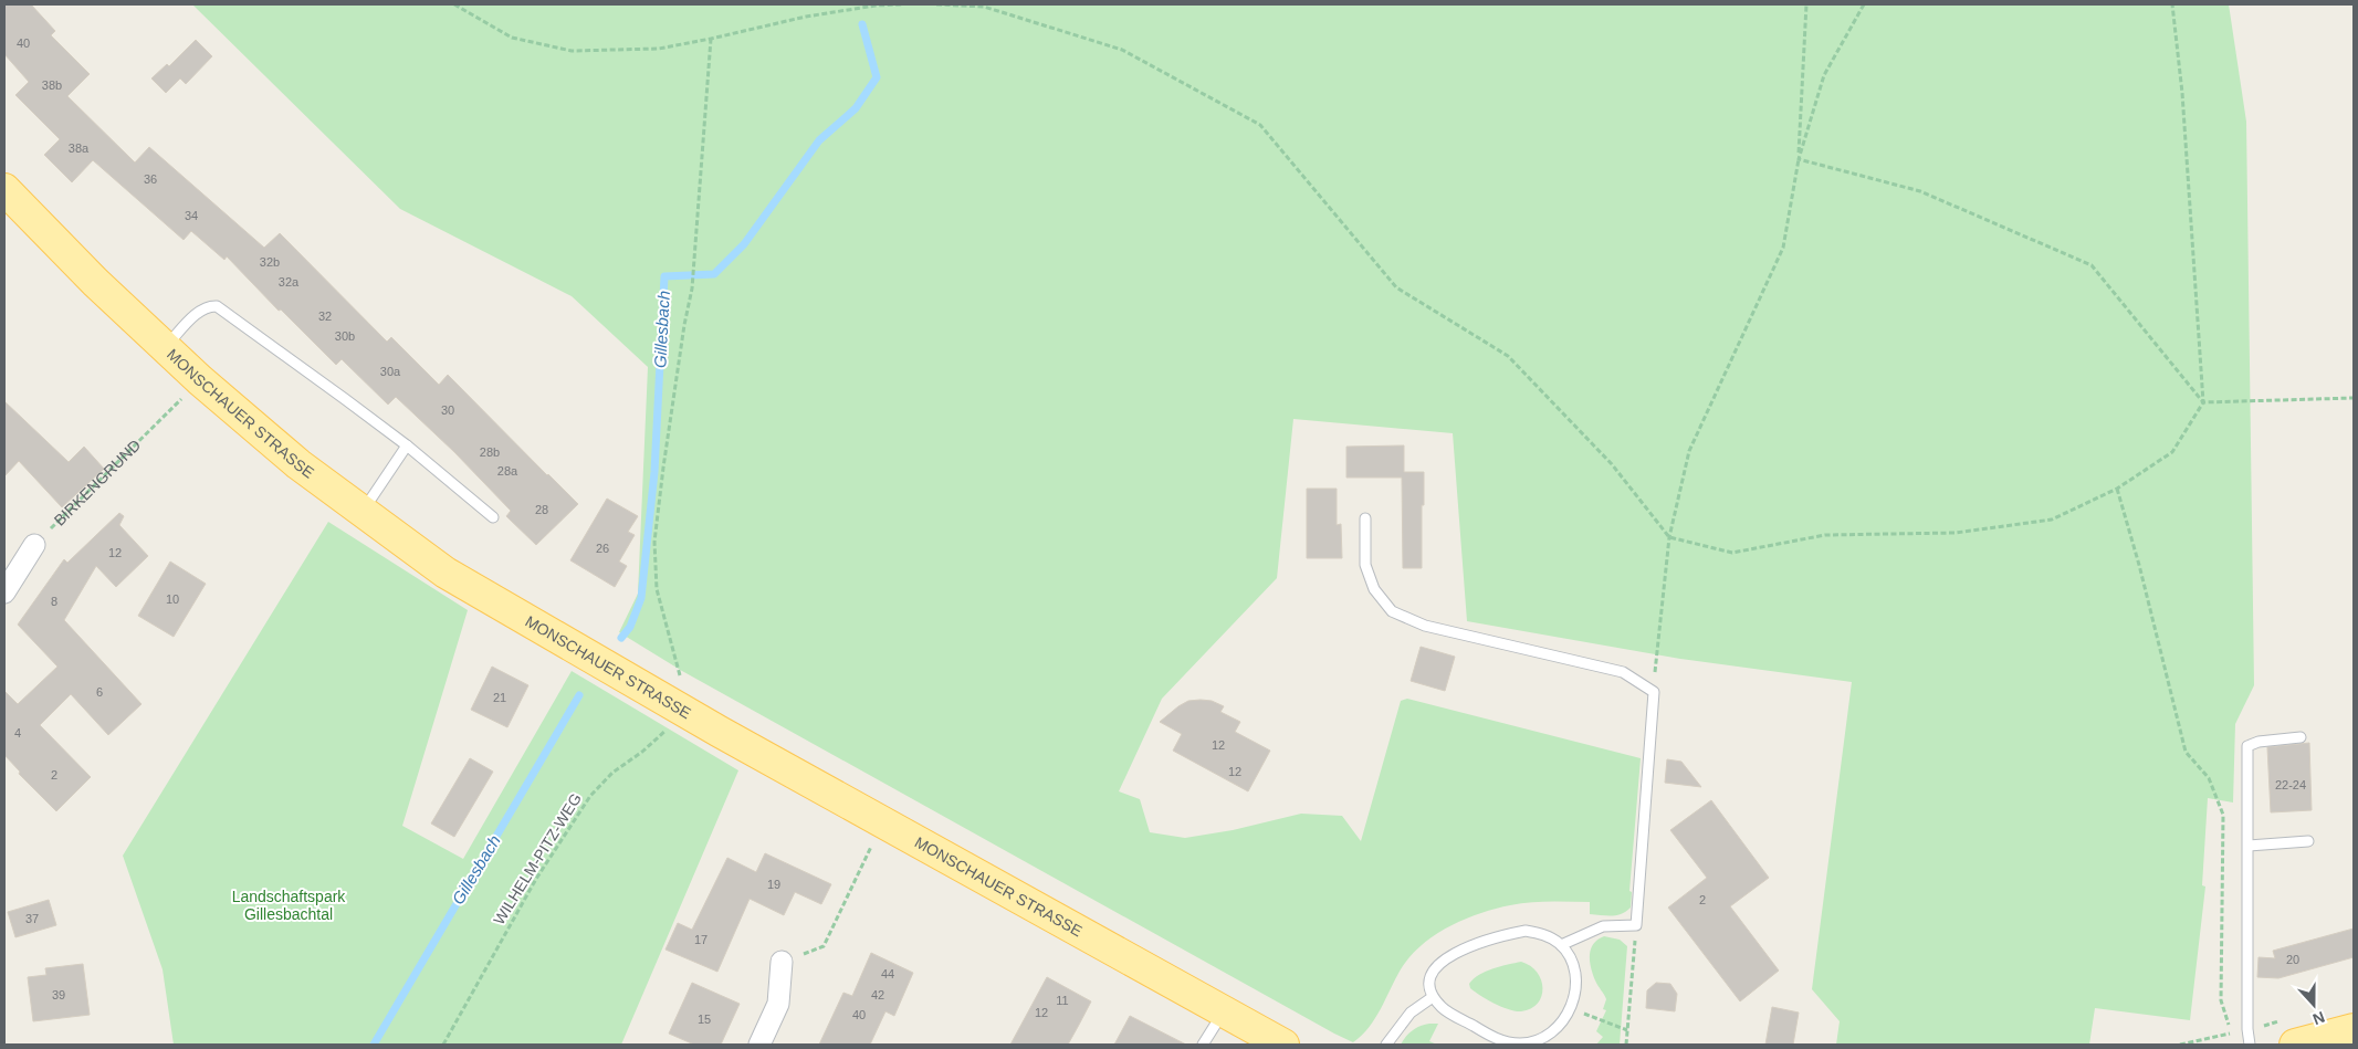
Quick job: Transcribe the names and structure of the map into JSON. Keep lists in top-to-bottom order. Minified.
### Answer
{"streets":{"main road":["MONSCHAUER STRASSE"],"path":["BIRKENGRUND","WILHELM-PITZ-WEG"]},"crossings":[["MONSCHAUER STRASSE","BIRKENGRUND"],["MONSCHAUER STRASSE","WILHELM-PITZ-WEG"]],"water":["Gillesbach"],"parks":["Landschaftspark Gillesbachtal"],"house_numbers":["40","38b","38a","36","34","32b","32a","32","30b","30a","30","28b","28a","28","26","12","10","8","6","21","4","12","12","2","22-24","19","2","37","17","20","44","39","42","11","12","40","15"],"north":"bottom"}
